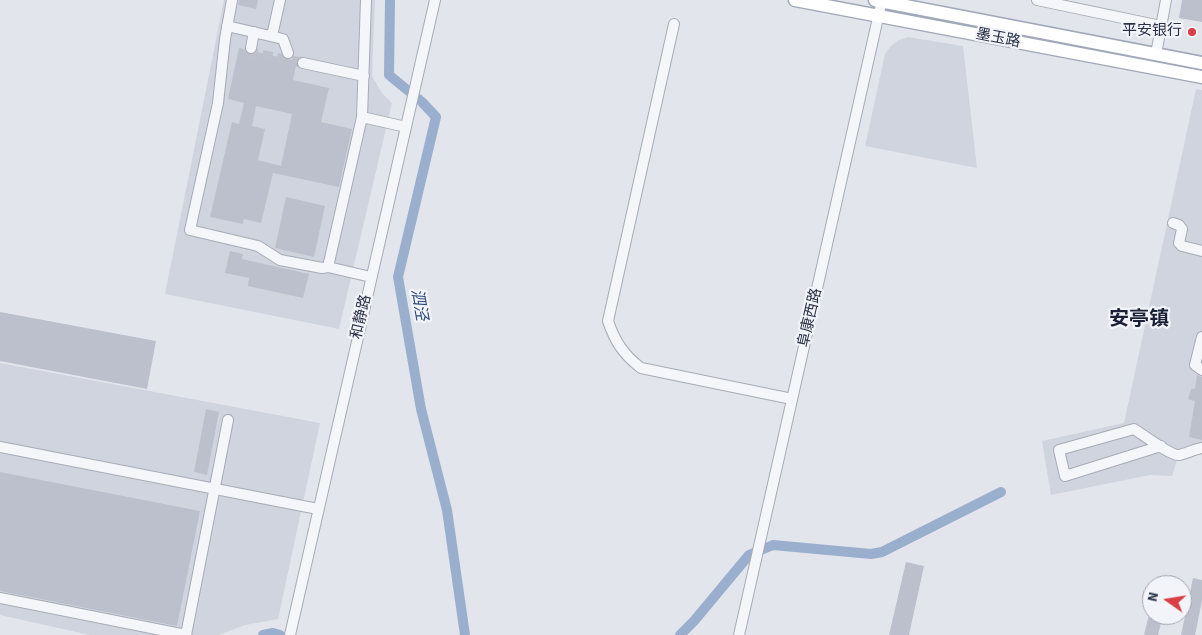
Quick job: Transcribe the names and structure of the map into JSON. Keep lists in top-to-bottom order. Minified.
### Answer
{"streets":{"main road":["墨玉路"],"street":["和静路","阜康西路"]},"crossings":[["墨玉路","阜康西路"]],"districts":["安亭镇"],"water":["泗泾"],"places":["平安银行"],"north":"left"}
